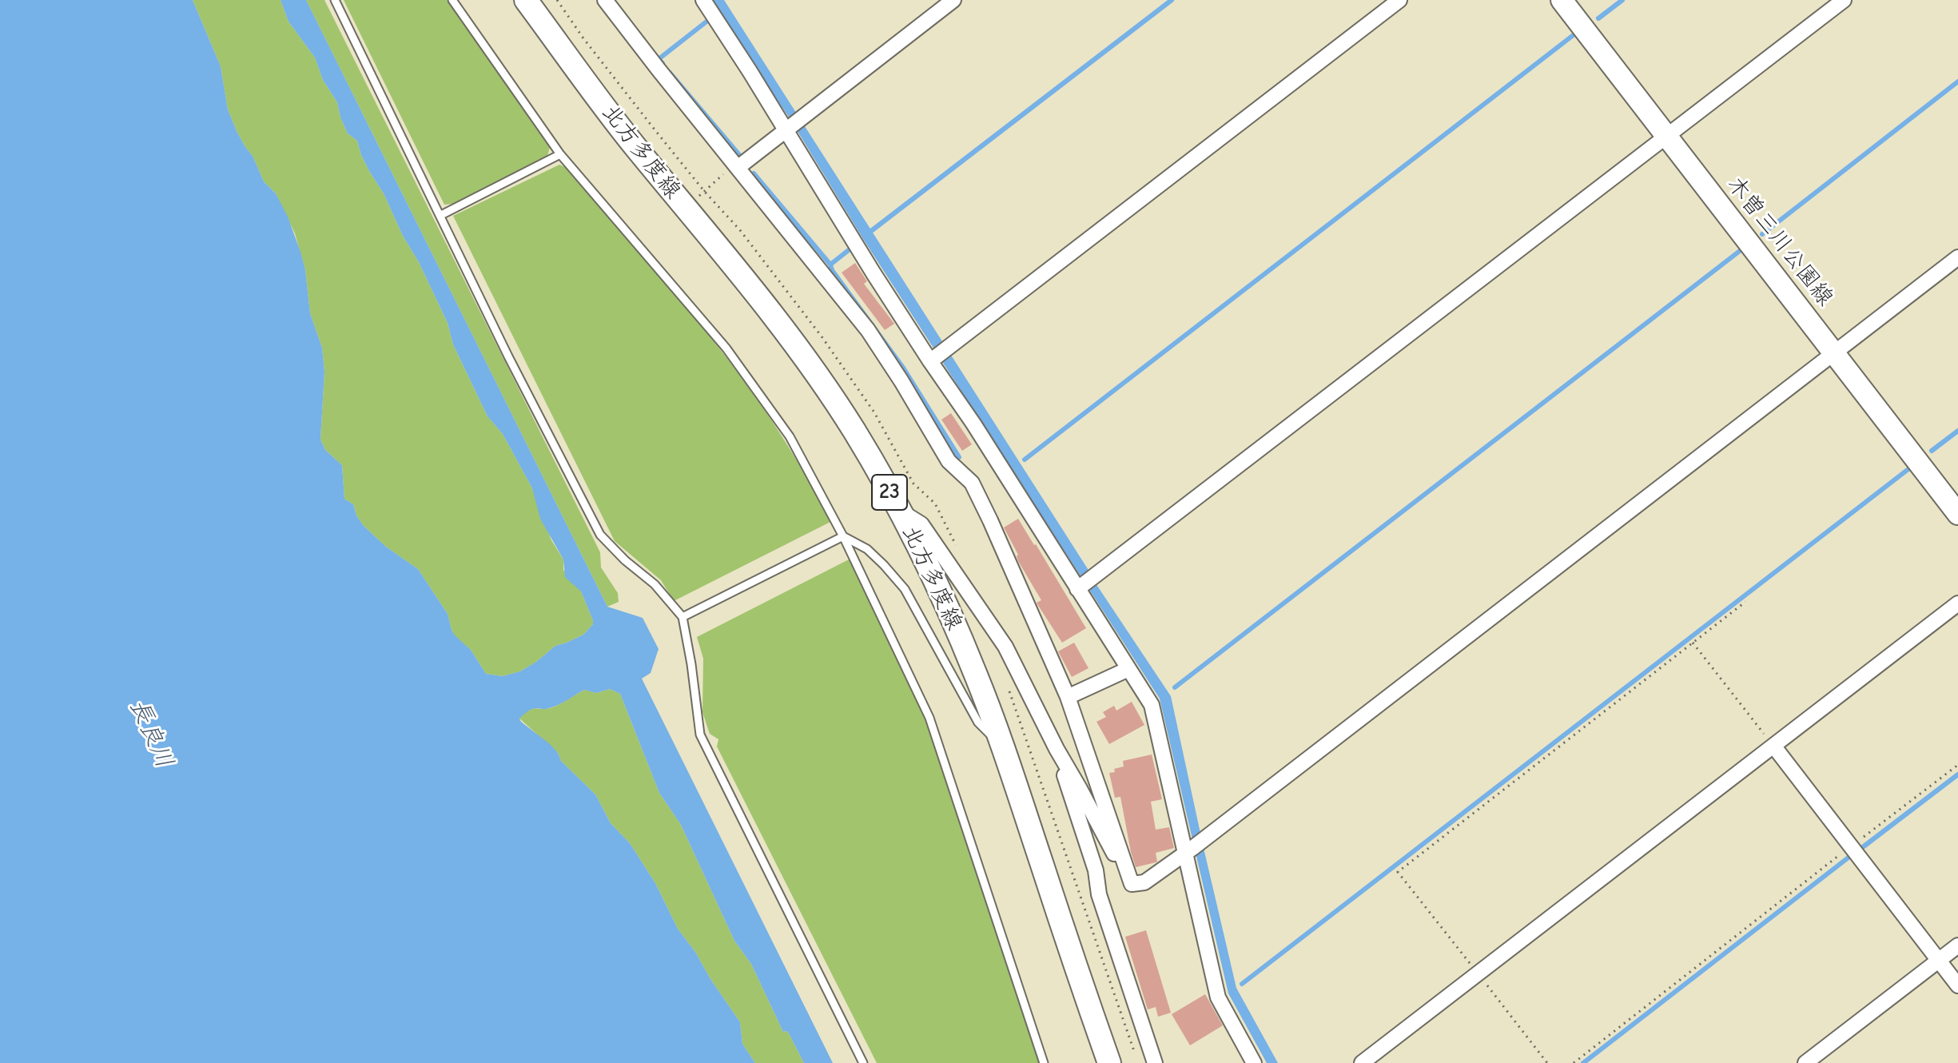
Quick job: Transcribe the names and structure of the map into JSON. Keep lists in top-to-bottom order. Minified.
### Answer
{"streets":{"main road":["北方多度線","木曽三川公園線","23"]},"water":["長良川"]}
